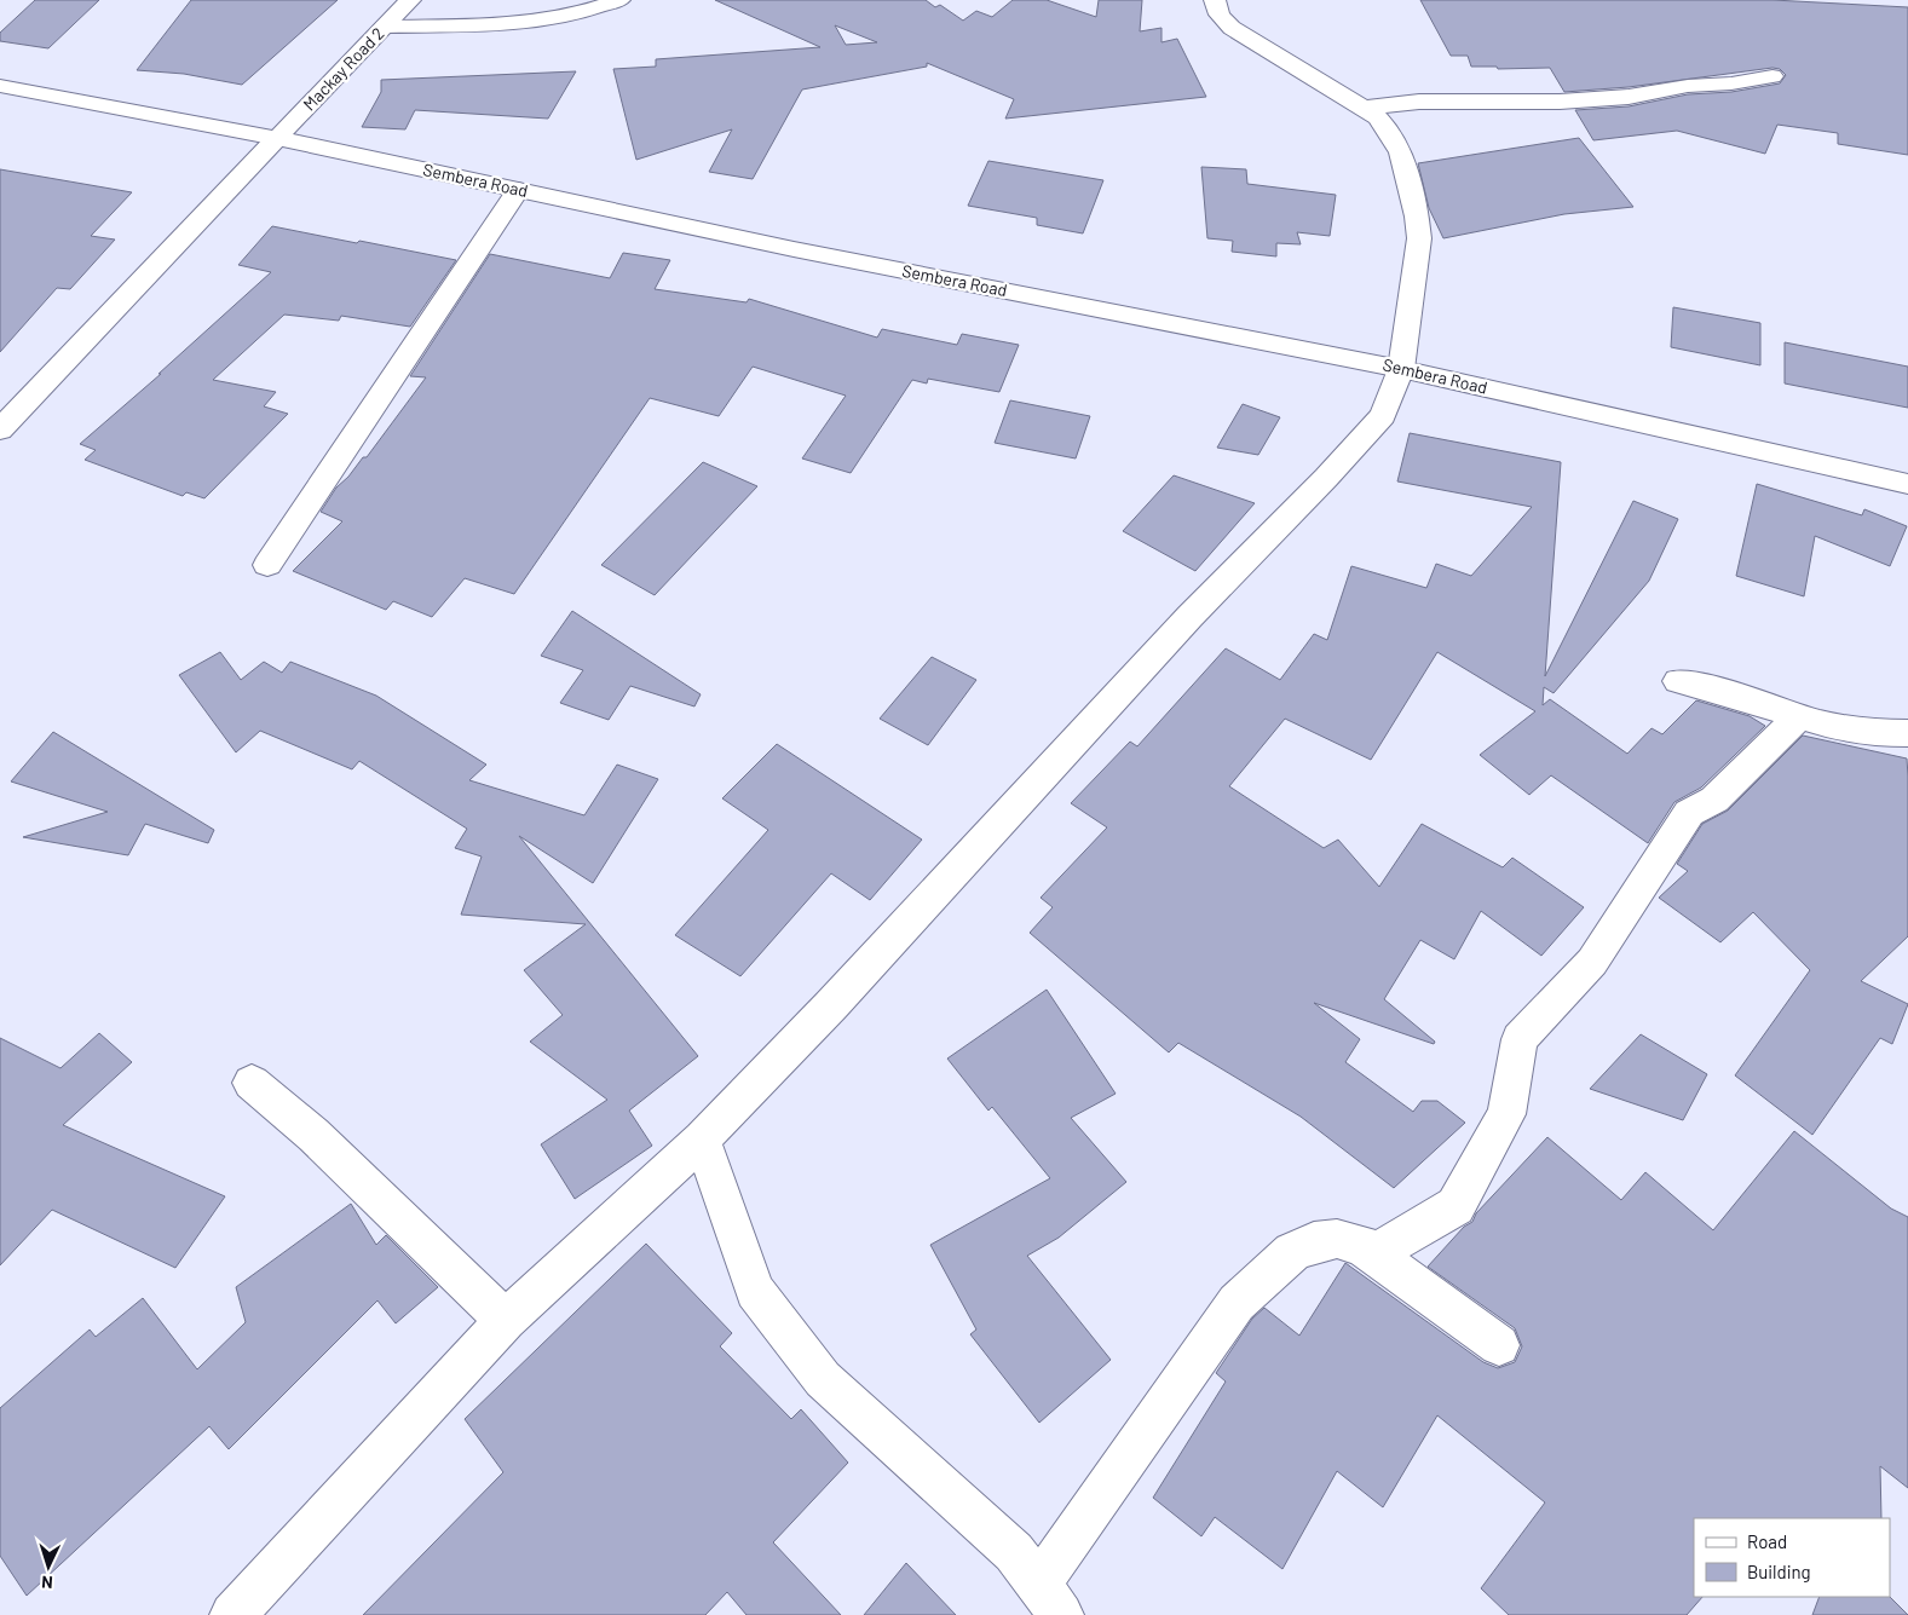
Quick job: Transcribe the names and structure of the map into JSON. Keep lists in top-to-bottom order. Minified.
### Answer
{"streets":{"street":["Mackay Road 2","Sembera Road"]},"crossings":[["Mackay Road 2","Sembera Road"]],"legend":["Road","Building"],"north":"bottom"}
